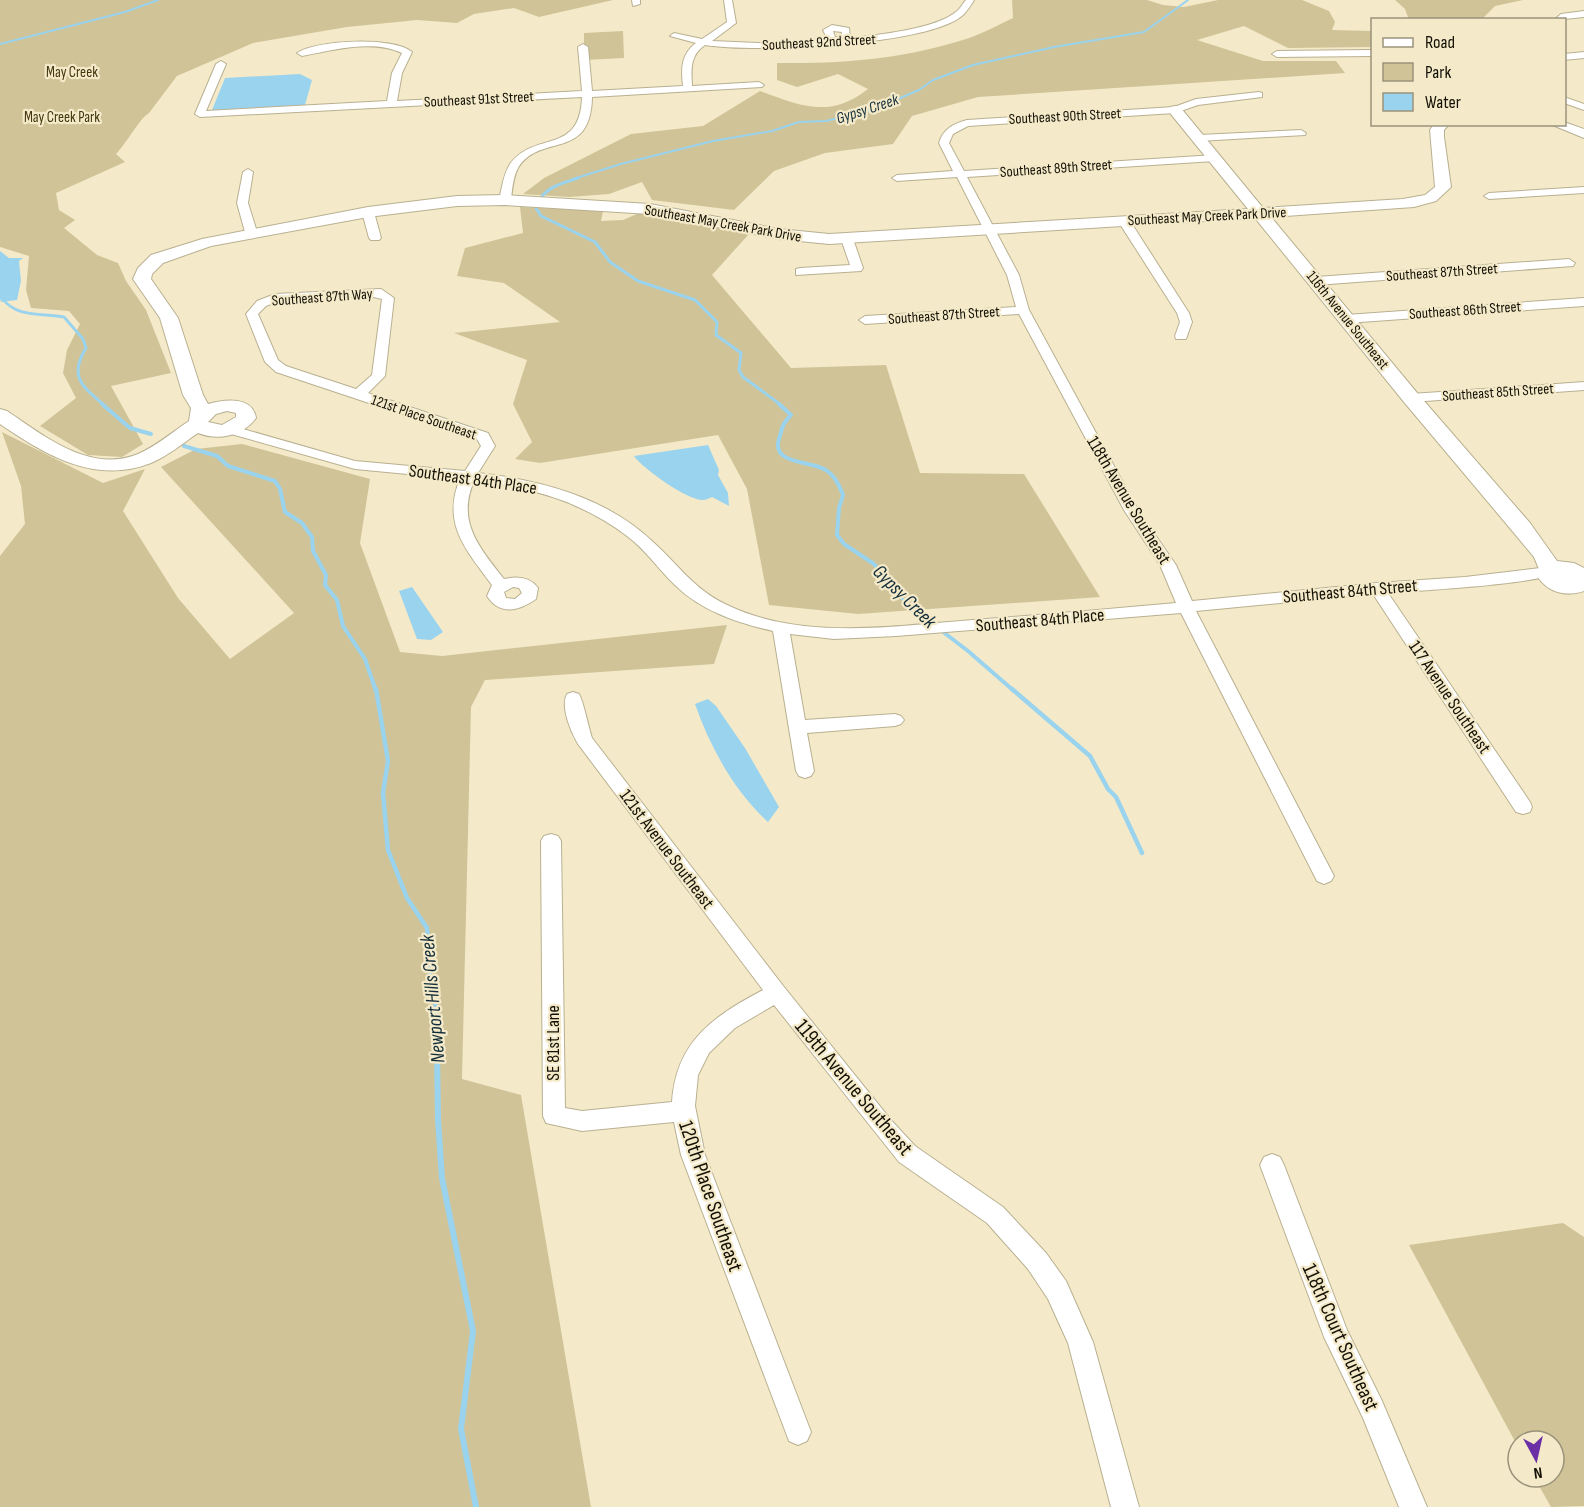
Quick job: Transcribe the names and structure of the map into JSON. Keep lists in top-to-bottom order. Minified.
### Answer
{"streets":{"street":["Southeast 92nd Street","Southeast 91st Street","Southeast 90th Street","Southeast 89th Street","Southeast May Creek Park Drive","Southeast 87th Street","Southeast 87th Way","Southeast 86th Street","116th Avenue Southeast","Southeast 85th Street","121st Place Southeast","Southeast 84th Place","118th Avenue Southeast","Southeast 84th Street","117 Avenue Southeast","121st Avenue Southeast","SE 81st Lane","119th Avenue Southeast","120th Place Southeast","118th Court Southeast"]},"crossings":[["Southeast 90th Street","116th Avenue Southeast"],["Southeast 90th Street","118th Avenue Southeast"],["Southeast 89th Street","116th Avenue Southeast"],["Southeast 89th Street","118th Avenue Southeast"],["Southeast May Creek Park Drive","116th Avenue Southeast"],["Southeast May Creek Park Drive","Southeast 84th Place"],["Southeast May Creek Park Drive","118th Avenue Southeast"],["Southeast 87th Street","116th Avenue Southeast"],["Southeast 87th Street","118th Avenue Southeast"],["Southeast 87th Way","121st Place Southeast"],["Southeast 86th Street","116th Avenue Southeast"],["116th Avenue Southeast","Southeast 85th Street"],["116th Avenue Southeast","Southeast 84th Street"],["121st Place Southeast","Southeast 84th Place"],["Southeast 84th Place","118th Avenue Southeast"],["Southeast 84th Place","Southeast 84th Street"],["118th Avenue Southeast","Southeast 84th Street"],["Southeast 84th Street","117 Avenue Southeast"],["121st Avenue Southeast","119th Avenue Southeast"],["121st Avenue Southeast","120th Place Southeast"],["SE 81st Lane","120th Place Southeast"],["119th Avenue Southeast","120th Place Southeast"]],"water":["Gypsy Creek","Newport Hills Creek"],"parks":["May Creek","May Creek Park"],"legend":["Road","Park","Water"],"north":"bottom"}
